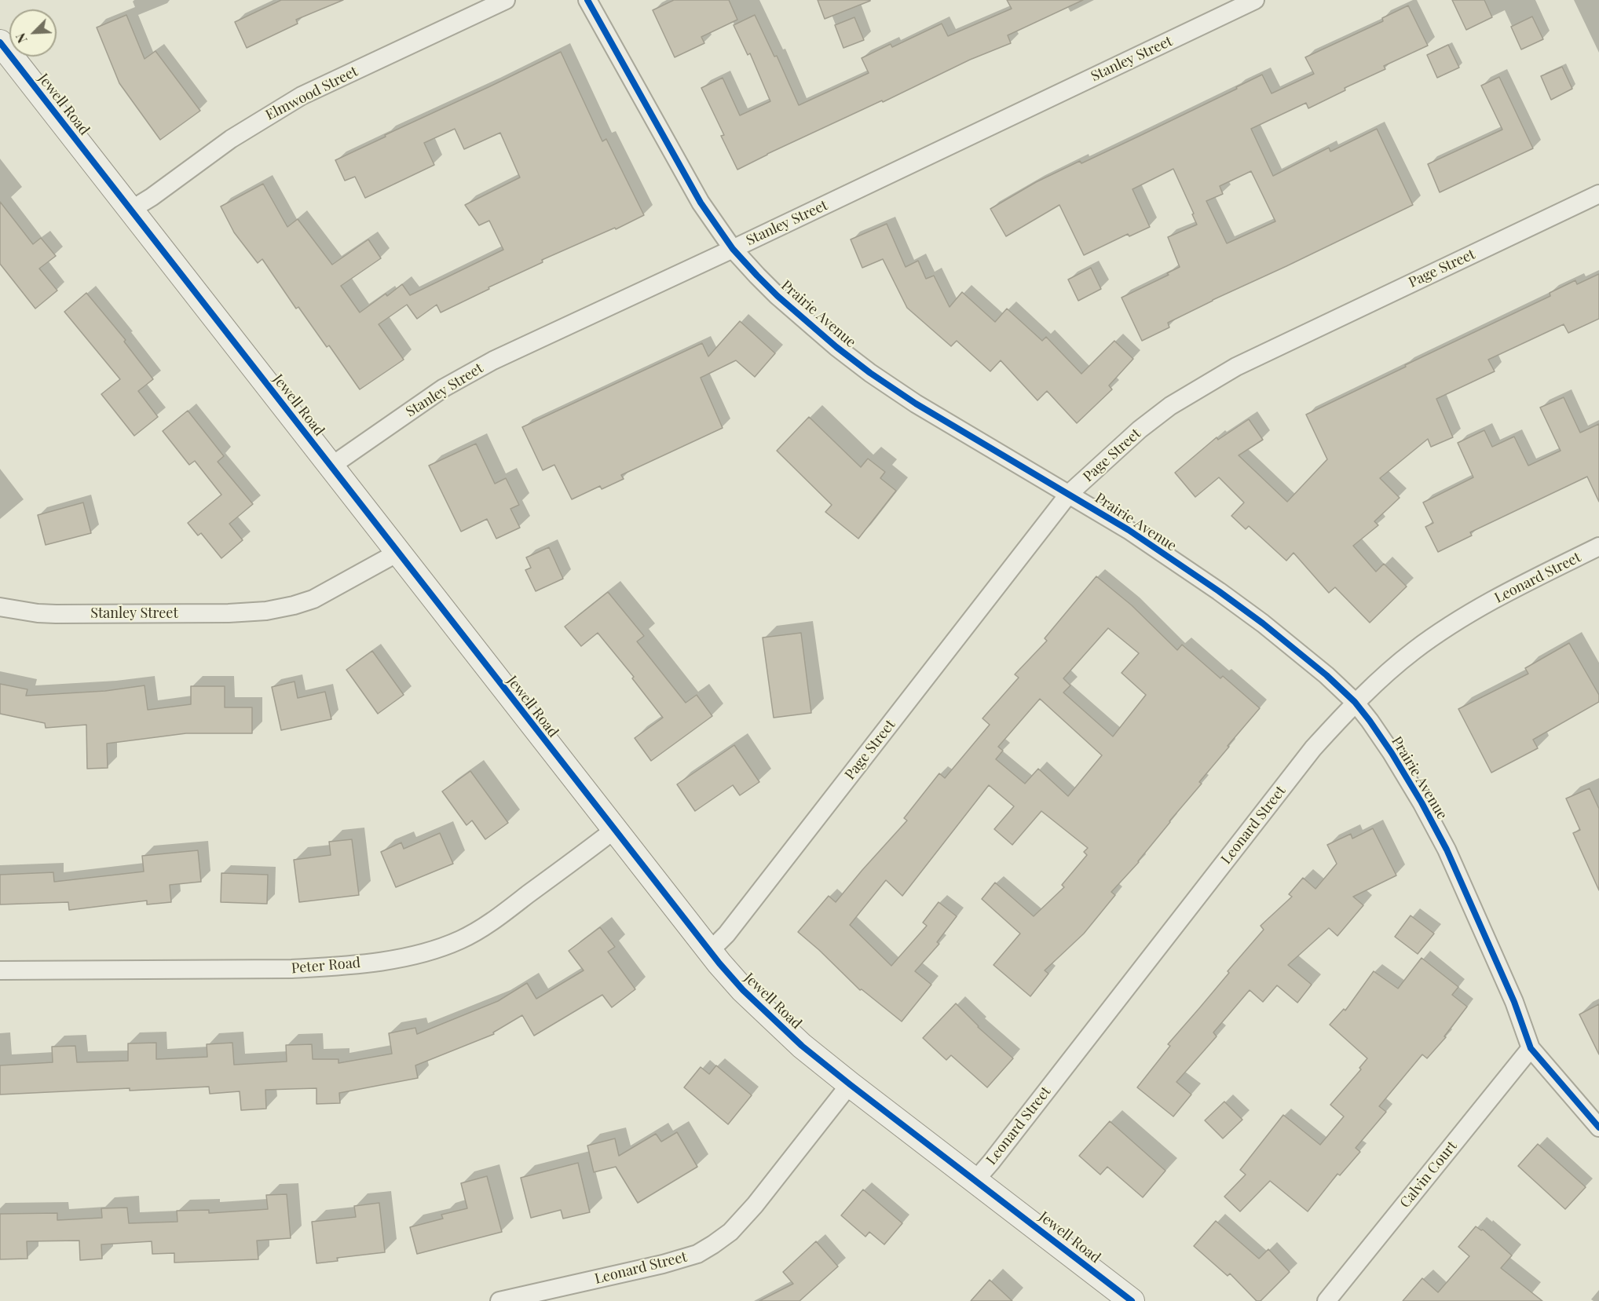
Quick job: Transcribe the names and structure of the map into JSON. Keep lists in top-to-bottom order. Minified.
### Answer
{"streets":{"street":["Stanley Street","Elmwood Street","Jewell Road","Page Street","Prairie Avenue","Leonard Street","Peter Road","Calvin Court"]},"crossings":[["Stanley Street","Jewell Road"],["Stanley Street","Prairie Avenue"],["Elmwood Street","Jewell Road"],["Jewell Road","Page Street"],["Jewell Road","Leonard Street"],["Jewell Road","Peter Road"],["Page Street","Prairie Avenue"],["Prairie Avenue","Leonard Street"],["Prairie Avenue","Calvin Court"]],"north":"bottom left"}
